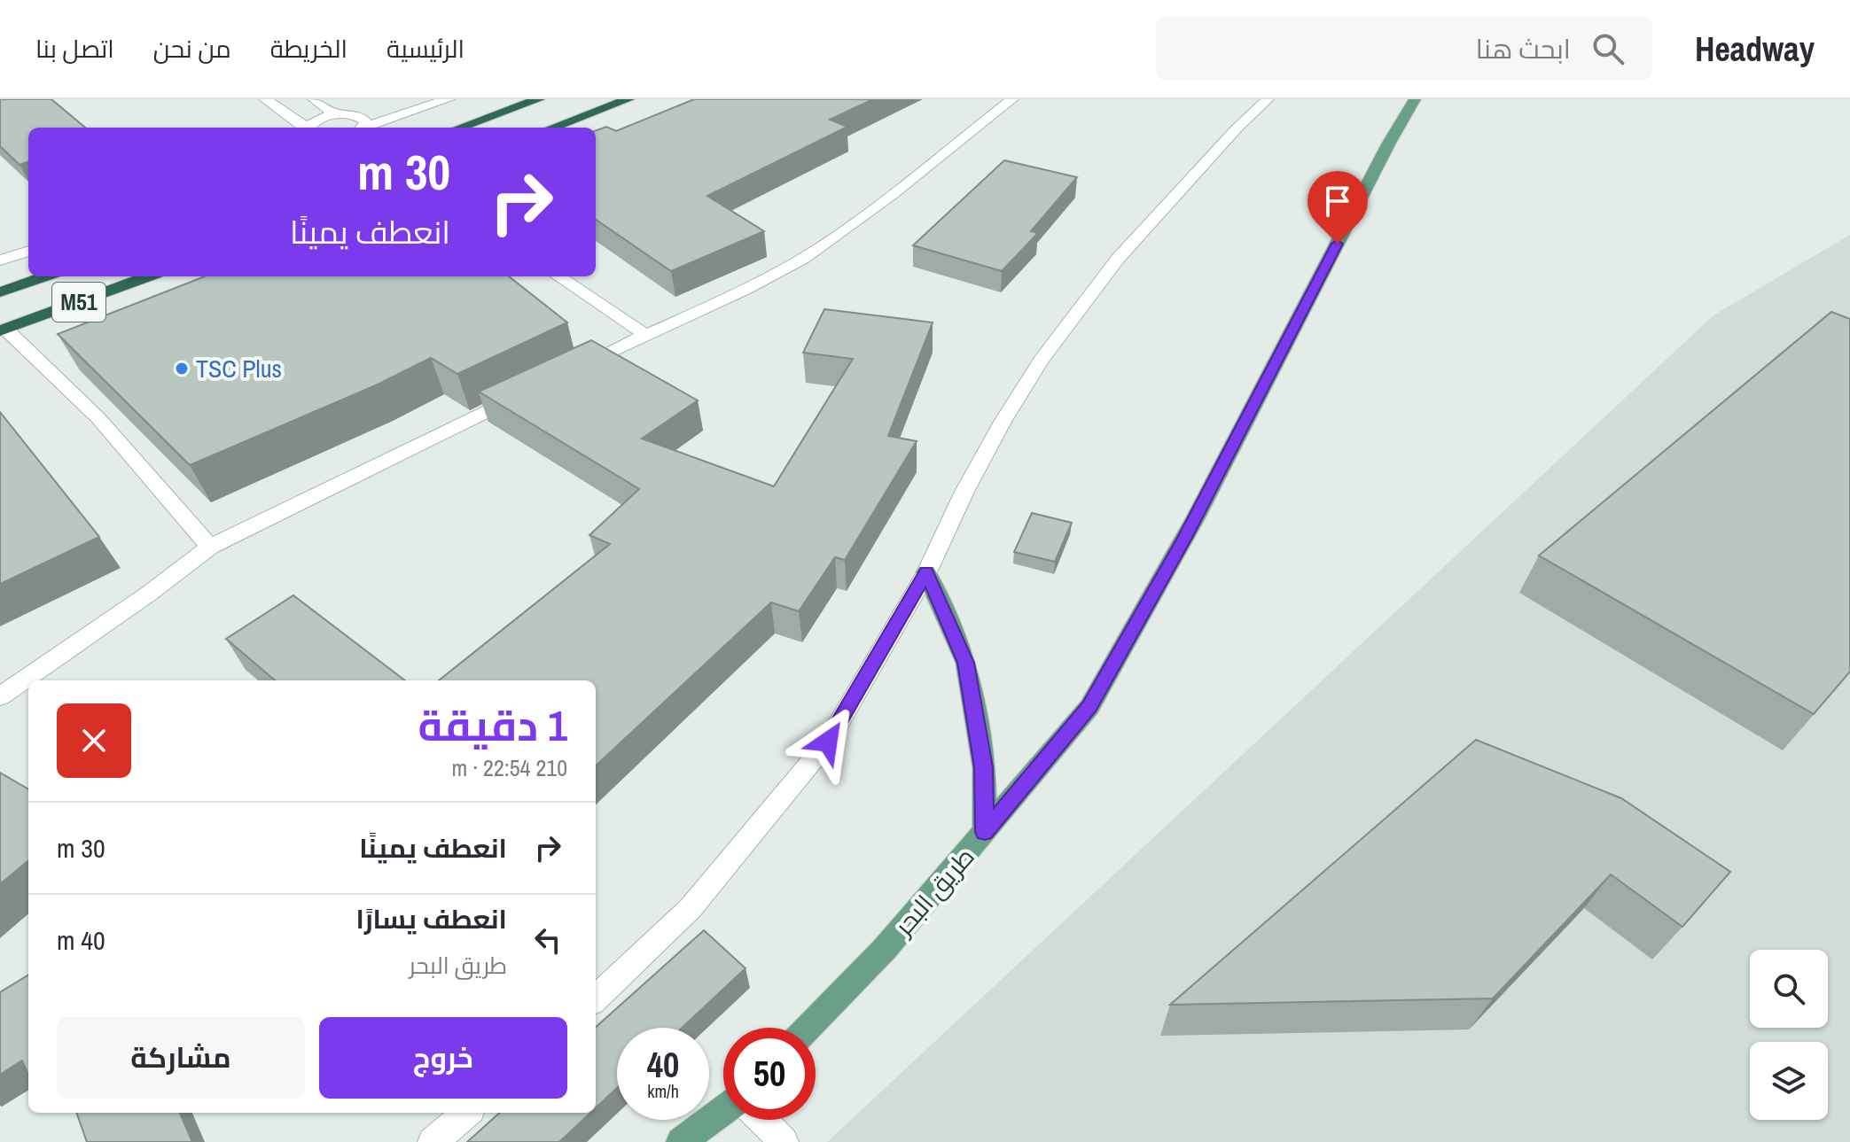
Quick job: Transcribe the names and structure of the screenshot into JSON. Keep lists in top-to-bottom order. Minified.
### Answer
{"streets":{"highway":["M51"],"main road":["طريق البحر"]},"places":["TSC Plus"],"page":{"header":"Headway","search":"ابحث هنا","nav":["الرئيسية","الخريطة","من نحن","اتصل بنا"],"turn":["30 m","انعطف يمينًا"],"heading":["1 دقيقة","210 m · 22:54"],"list":[{"name":"انعطف يمينًا","value":"30 m"},{"name":"انعطف يسارًا","note":"طريق البحر","value":"40 m"}],"buttons":["خروج","مشاركة"],"speed":"40 km/h","limit":"50"}}
